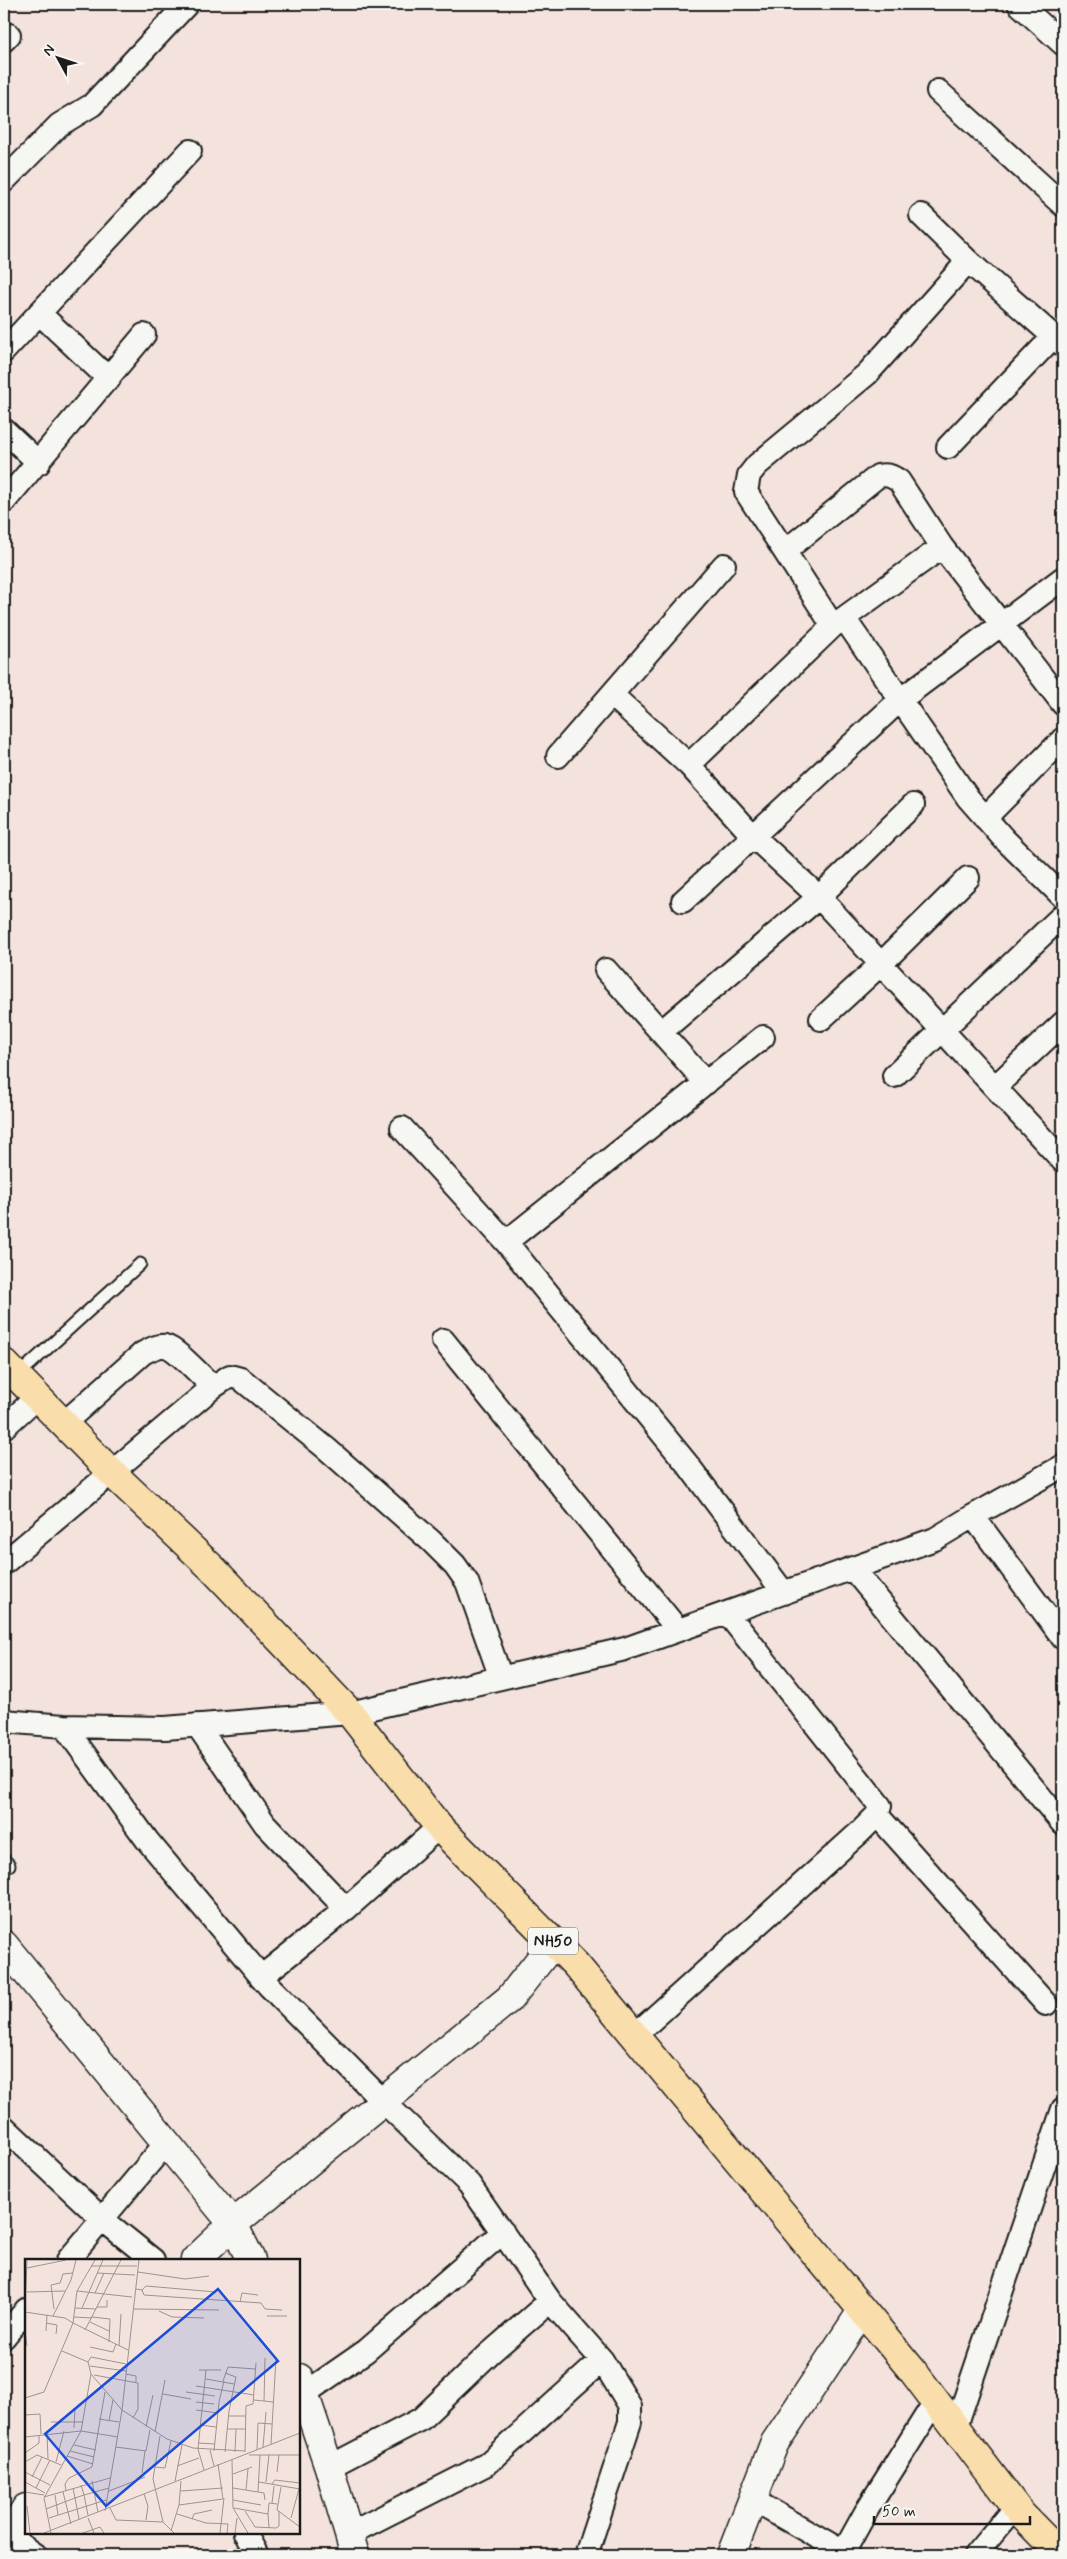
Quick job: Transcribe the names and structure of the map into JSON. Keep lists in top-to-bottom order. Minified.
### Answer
{"streets":{"highway":["NH50"]},"scale_bar":"50 m","north":"top left"}
